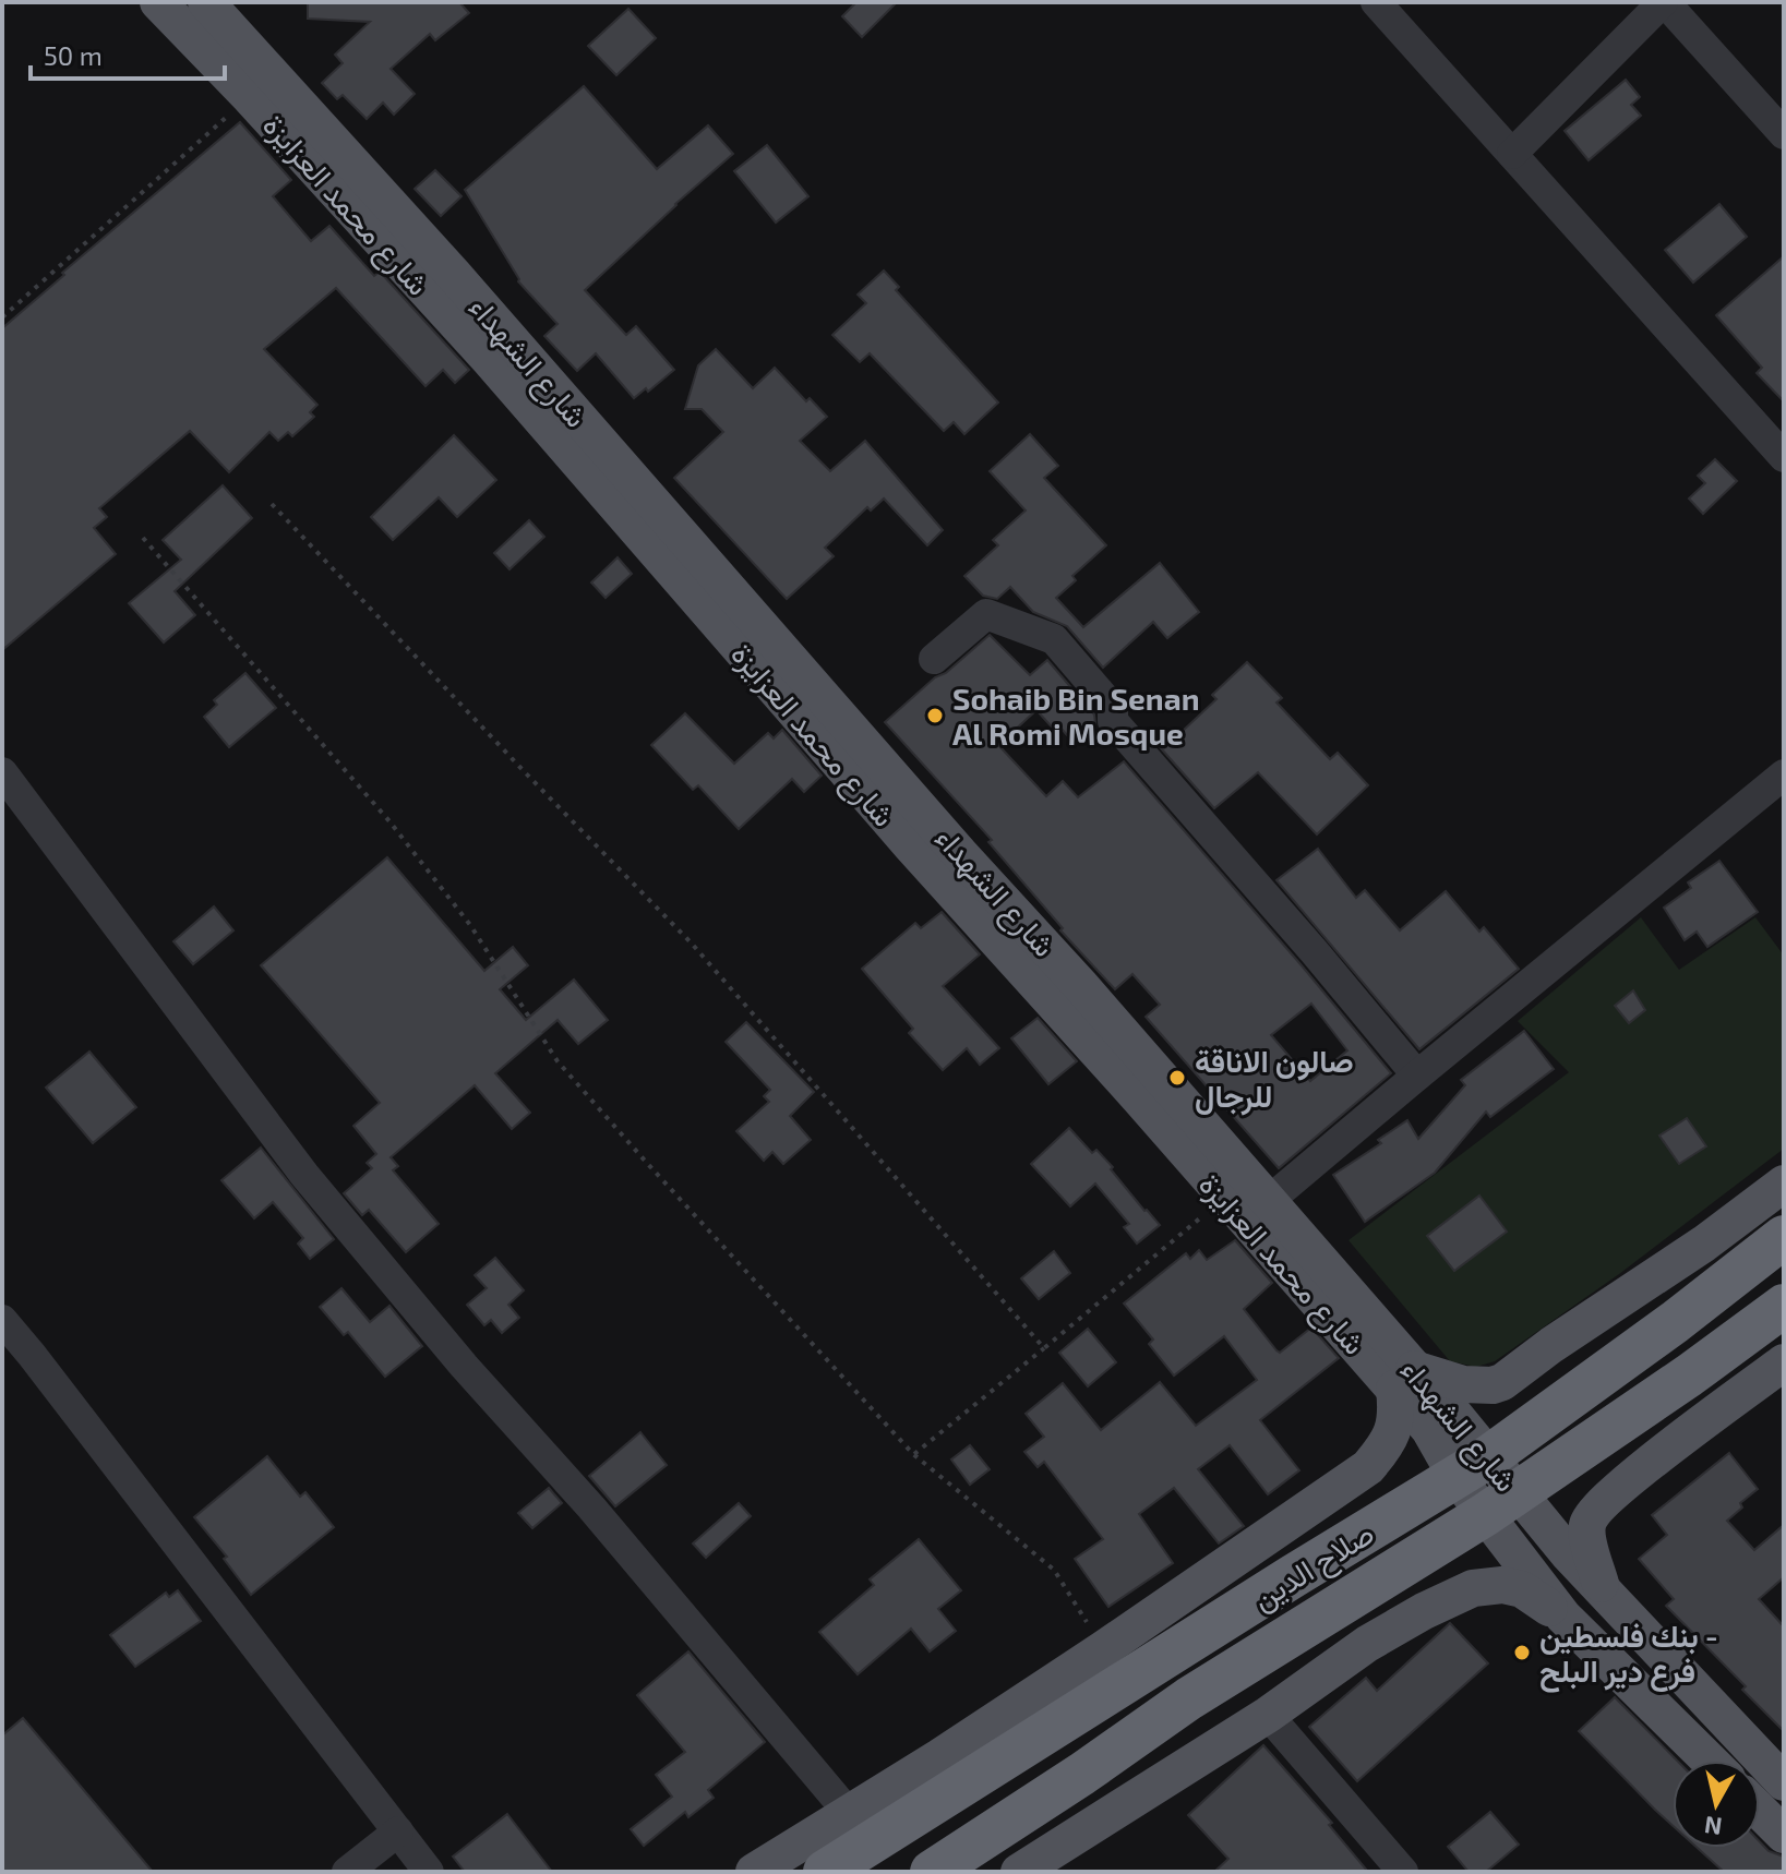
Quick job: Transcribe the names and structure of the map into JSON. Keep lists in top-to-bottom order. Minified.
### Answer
{"streets":{"highway":["صلاح الدين"],"main road":["شارع محمد العزايزة","شارع الشهداء"]},"crossings":[["شارع محمد العزايزة","شارع الشهداء"],["شارع الشهداء","صلاح الدين"]],"places":["Sohaib Bin Senan Al Romi Mosque","صالون الاناقة للرجال","بنك فلسطين - فرع دير البلح"],"scale_bar":"50 m","north":"bottom"}
